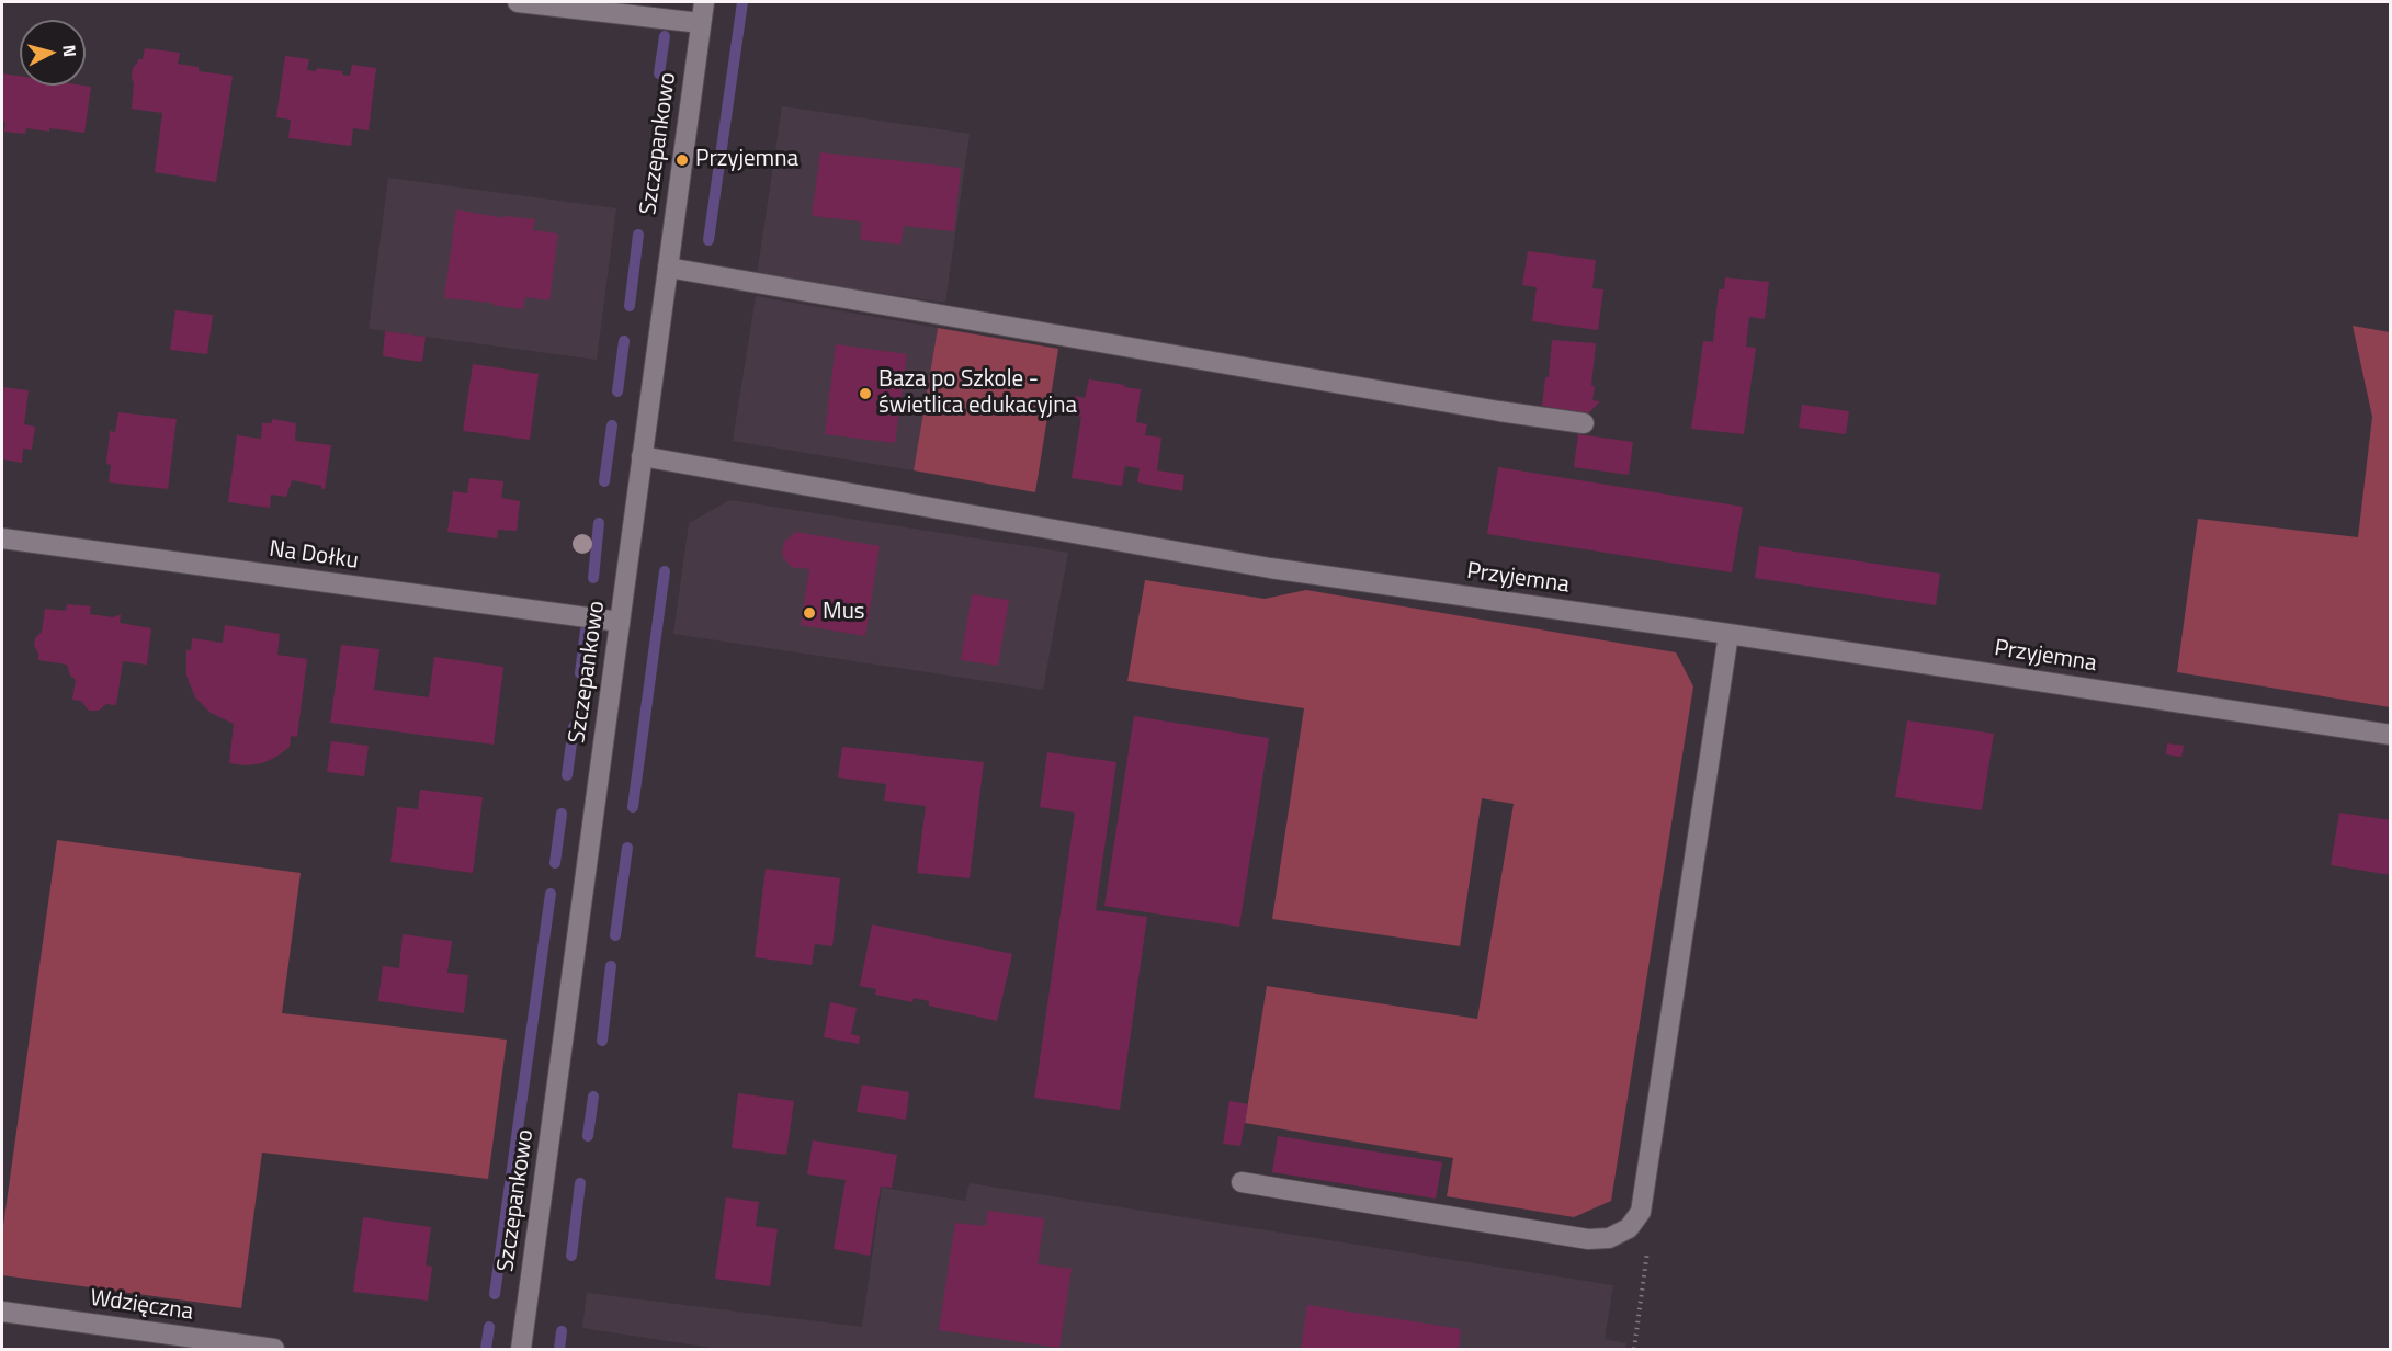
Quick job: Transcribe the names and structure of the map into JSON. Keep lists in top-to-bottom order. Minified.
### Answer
{"streets":{"street":["Szczepankowo","Na Dołku","Przyjemna","Wdzięczna"]},"crossings":[["Szczepankowo","Na Dołku"],["Szczepankowo","Przyjemna"]],"places":["Przyjemna","Baza po Szkole - świetlica edukacyjna","Mus"],"north":"right"}
